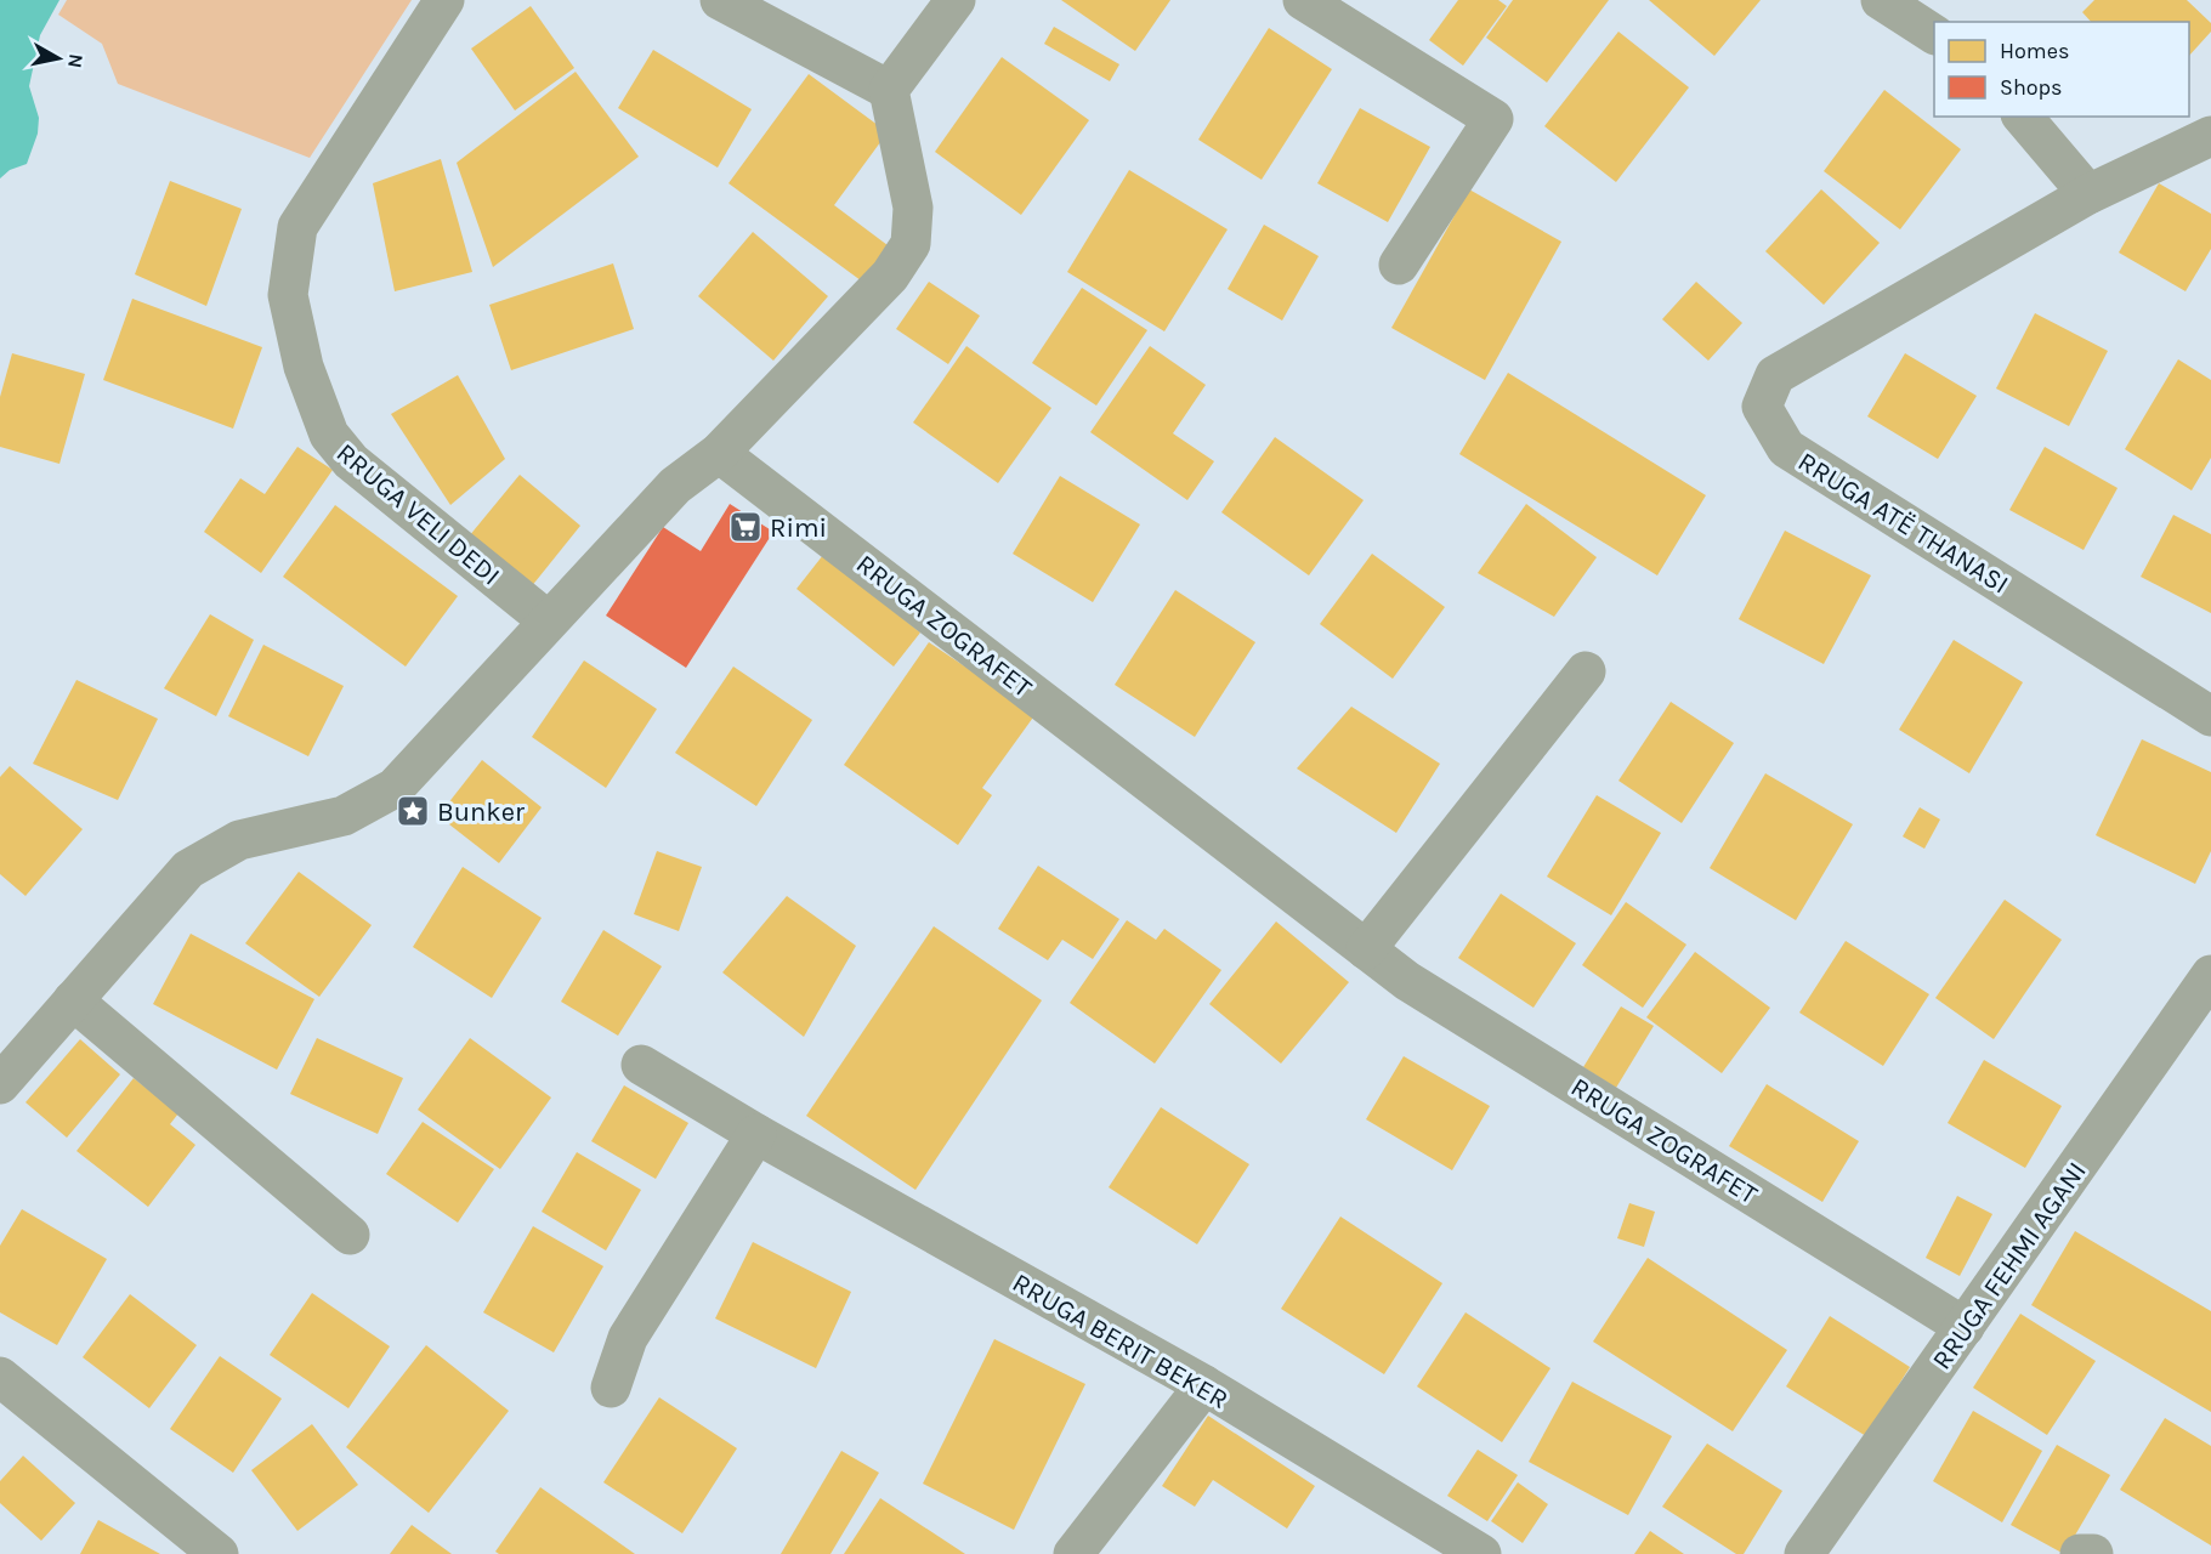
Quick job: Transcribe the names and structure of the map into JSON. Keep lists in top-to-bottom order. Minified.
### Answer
{"streets":{"street":["RRUGA VELI DEDI","RRUGA ATË THANASI","RRUGA ZOGRAFET","RRUGA FEHMI AGANI","RRUGA BERIT BEKER"]},"crossings":[["RRUGA ZOGRAFET","RRUGA FEHMI AGANI"]],"places":{"supermarket":["Rimi"],"place":["Bunker"]},"legend":["Homes","Shops"],"north":"right"}
